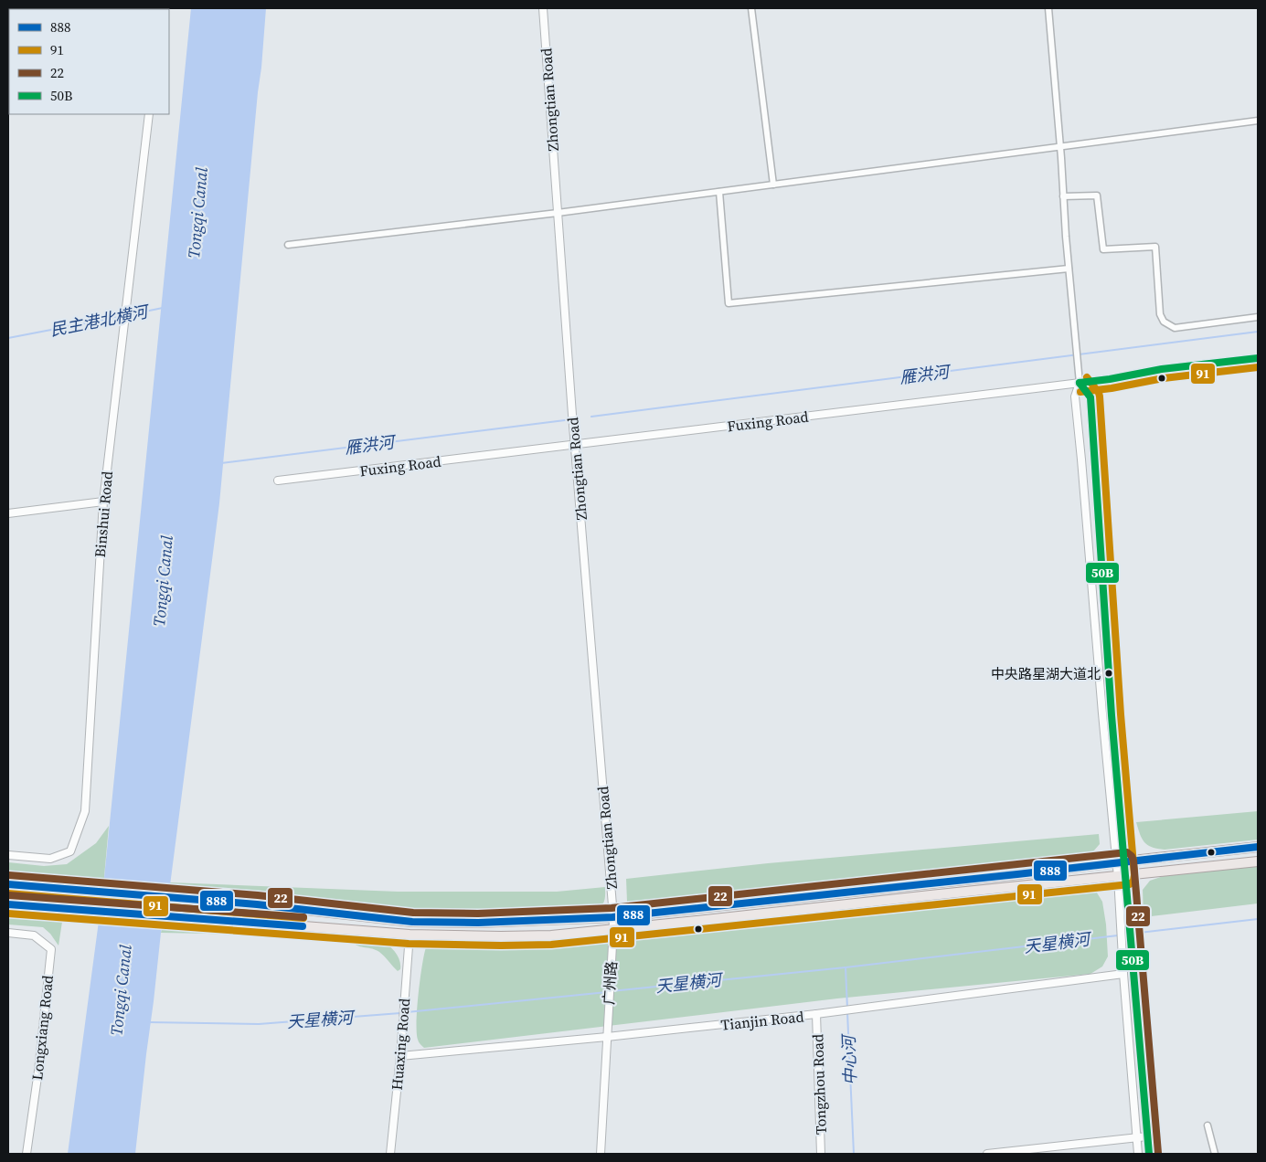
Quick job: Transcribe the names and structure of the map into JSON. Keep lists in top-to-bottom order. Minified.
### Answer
{"streets":{"street":["Zhongtian Road","Fuxing Road","Binshui Road","广州路","Tianjin Road","Longxiang Road","Huaxing Road","Tongzhou Road"]},"crossings":[["Zhongtian Road","Fuxing Road"],["Zhongtian Road","广州路"],["广州路","Tianjin Road"],["Tianjin Road","Huaxing Road"],["Tianjin Road","Tongzhou Road"]],"water":["Tongqi Canal","民主港北横河","雁洪河","天星横河","中心河"],"places":["中央路星湖大道北"],"lines":["transit line 50B","transit line 91","transit line 888","transit line 22"],"legend":["888","91","22","50B"]}
